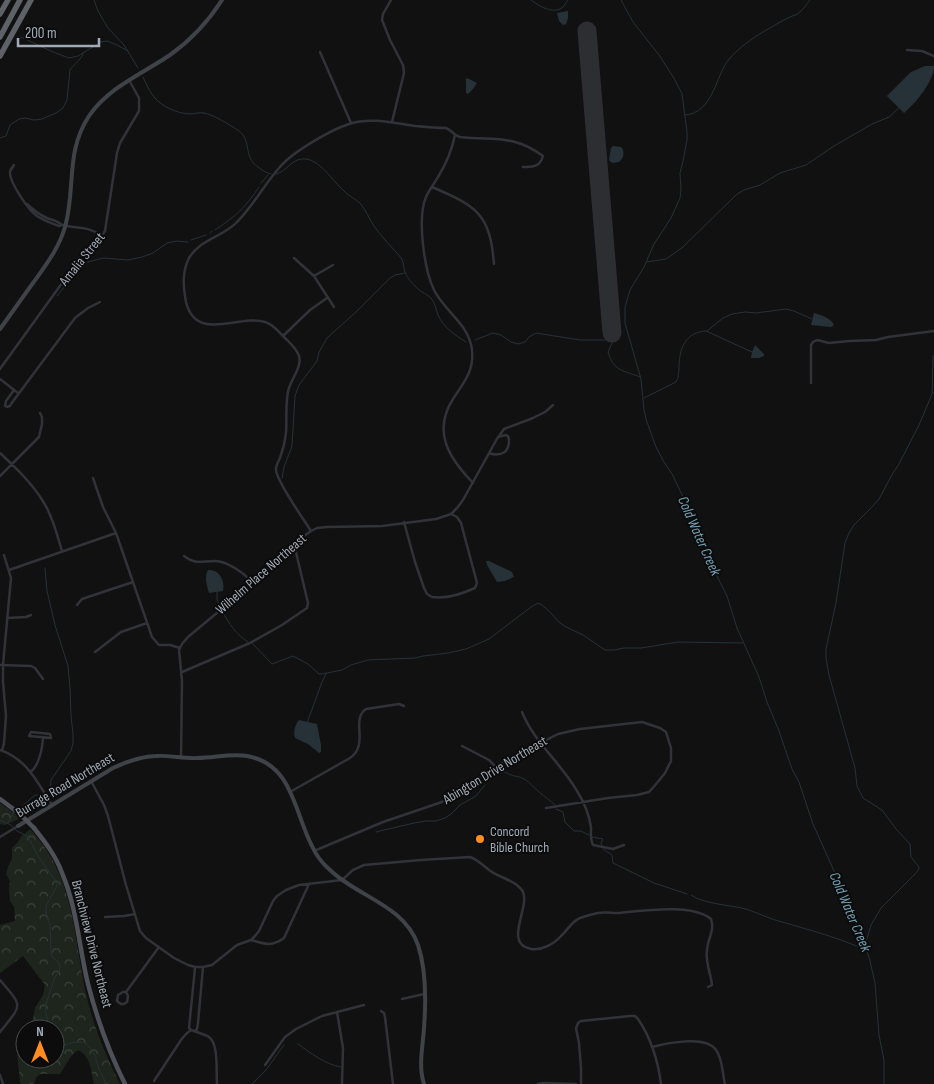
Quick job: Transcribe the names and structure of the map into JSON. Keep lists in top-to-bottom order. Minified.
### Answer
{"streets":{"main road":["Branchview Drive Northeast"],"street":["Amalia Street","Wilhelm Place Northeast","Abington Drive Northeast","Burrage Road Northeast"]},"crossings":[["Abington Drive Northeast","Burrage Road Northeast"]],"water":["Cold Water Creek"],"places":["Concord Bible Church"],"scale_bar":"200 m","north":"top"}
